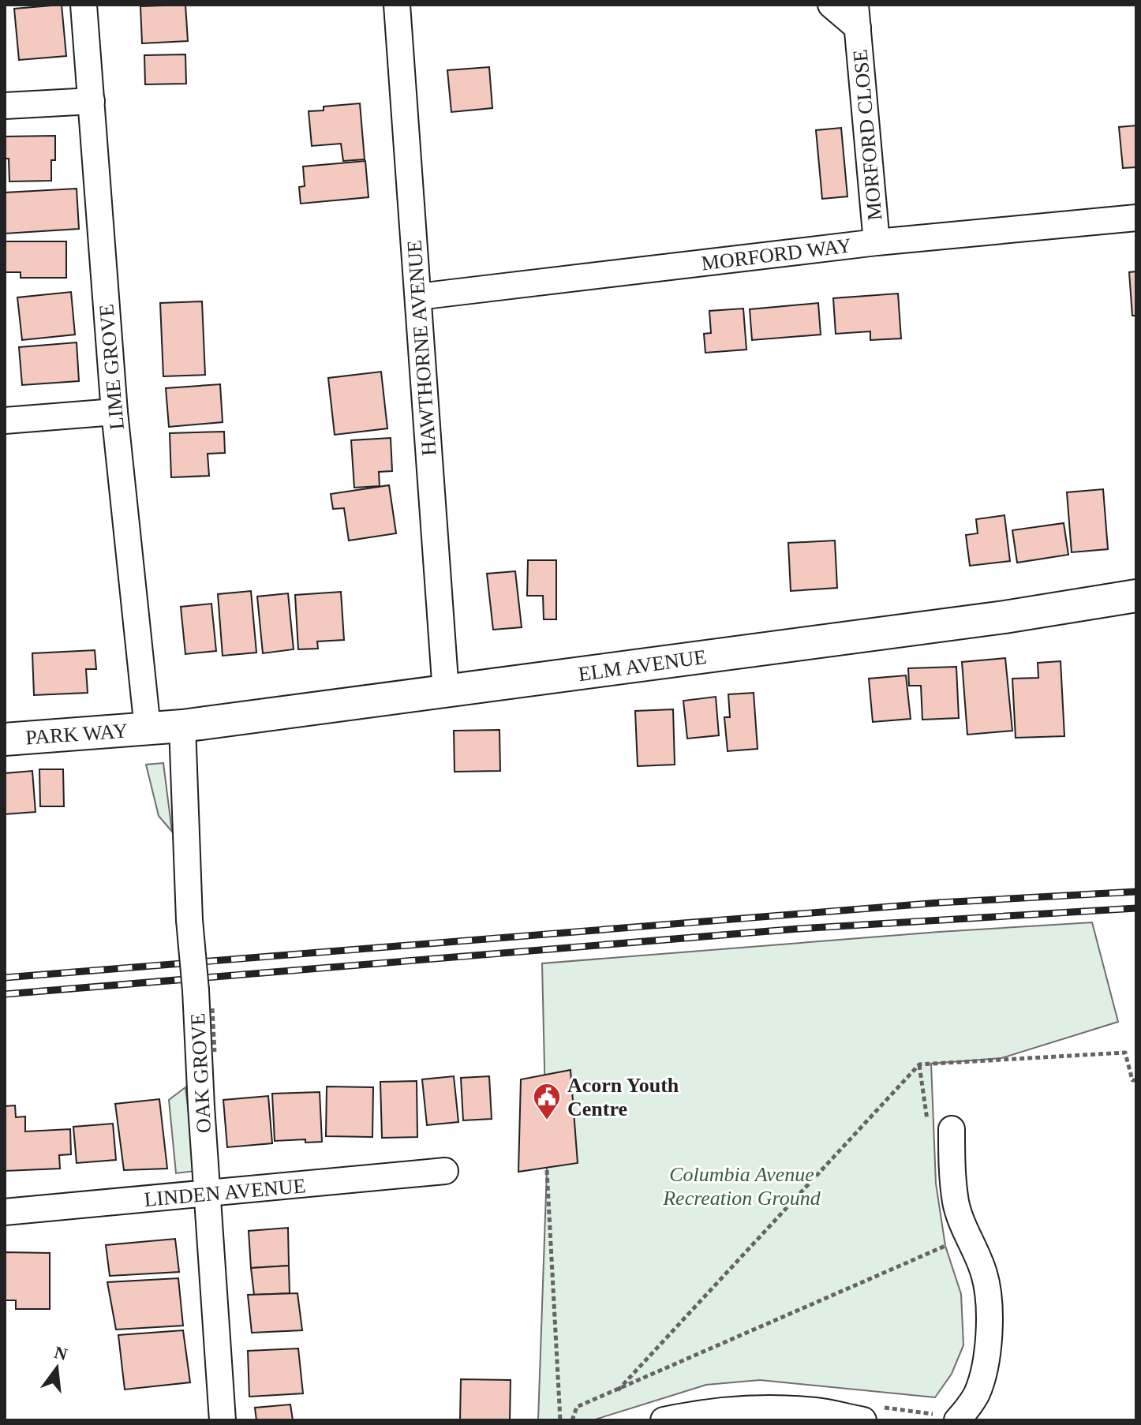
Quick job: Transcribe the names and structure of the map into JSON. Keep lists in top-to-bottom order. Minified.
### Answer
{"streets":{"street":["MORFORD CLOSE","MORFORD WAY","HAWTHORNE AVENUE","LIME GROVE","ELM AVENUE","PARK WAY","OAK GROVE","LINDEN AVENUE"]},"crossings":[["MORFORD CLOSE","MORFORD WAY"],["MORFORD WAY","HAWTHORNE AVENUE"],["HAWTHORNE AVENUE","ELM AVENUE"],["LIME GROVE","ELM AVENUE"],["LIME GROVE","PARK WAY"],["ELM AVENUE","PARK WAY"],["ELM AVENUE","OAK GROVE"],["OAK GROVE","LINDEN AVENUE"]],"parks":["Columbia Avenue Recreation Ground"],"places":{"public building":["Acorn Youth Centre"]},"north":"top"}
